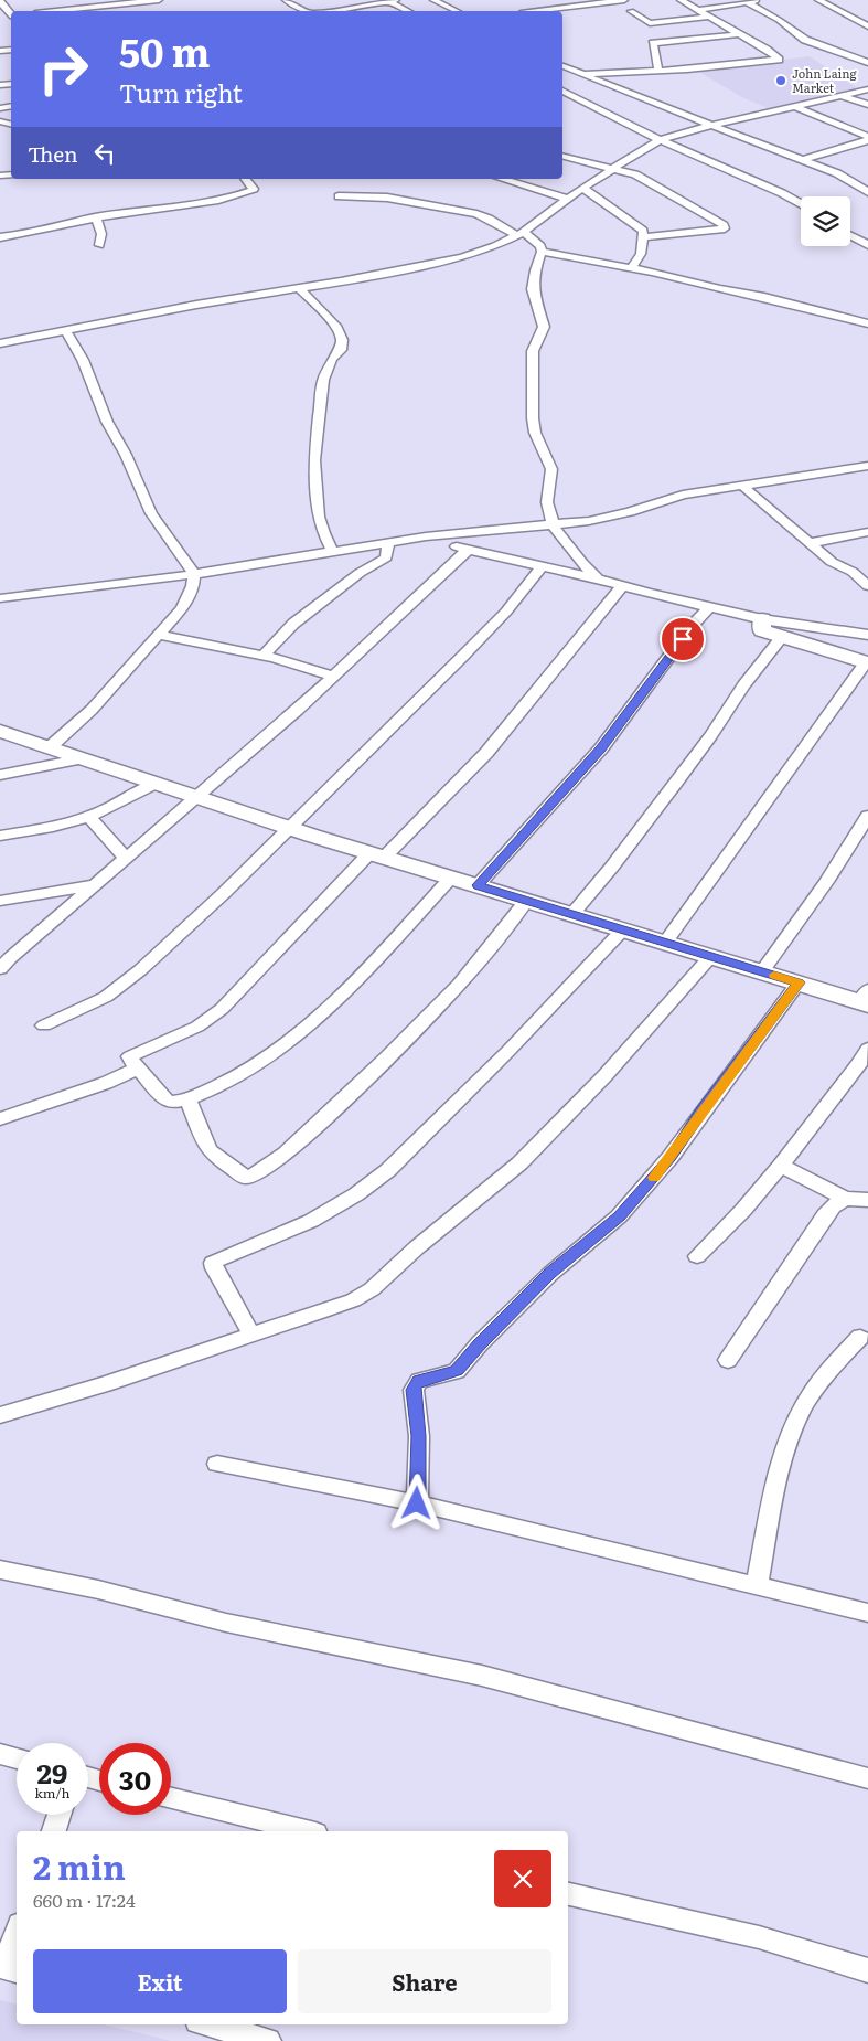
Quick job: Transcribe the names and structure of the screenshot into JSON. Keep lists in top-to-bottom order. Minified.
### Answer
{"places":["John Laing Market"],"page":{"turn":["50 m","Turn right"],"then":"Then","speed":"29 km/h","limit":"30","heading":["2 min","660 m · 17:24"],"buttons":["Exit","Share"]}}
